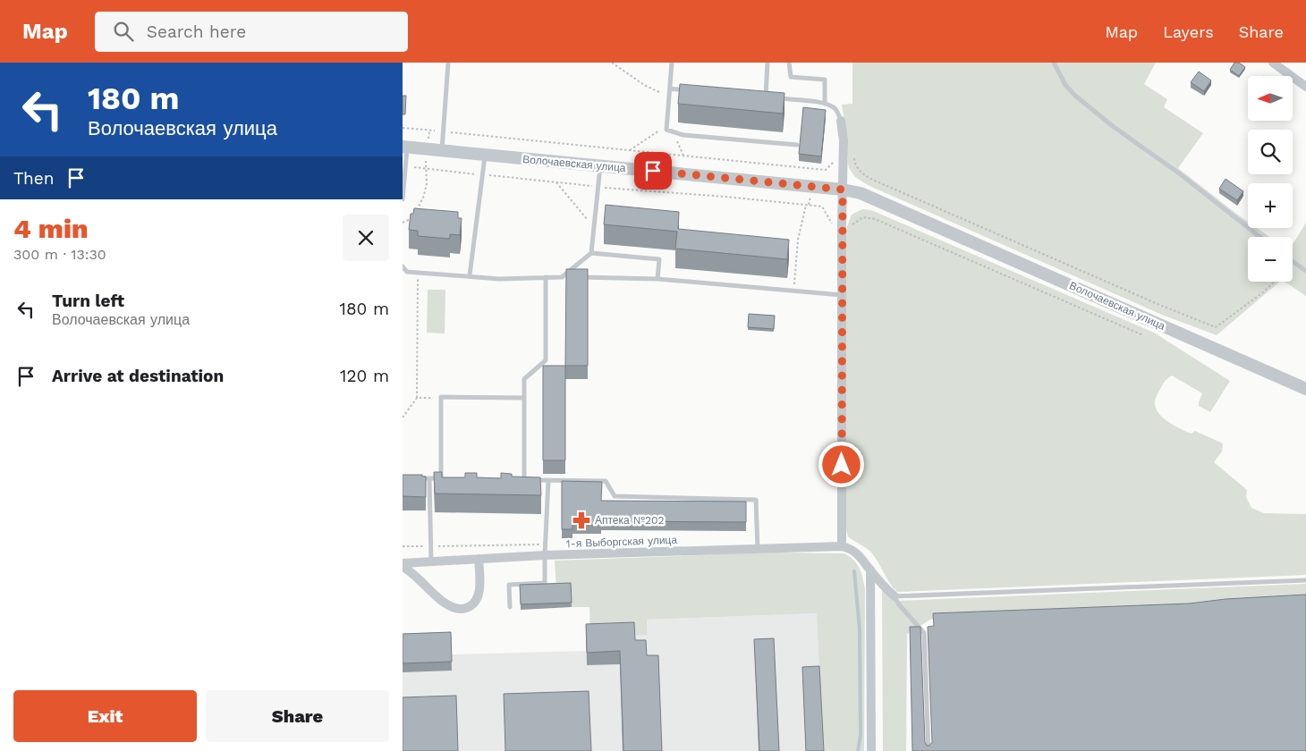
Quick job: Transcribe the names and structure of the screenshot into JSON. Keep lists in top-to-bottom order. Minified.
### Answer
{"streets":{"street":["Волочаевская улица","1-я Выборгская улица"]},"places":{"pharmacy":["Аптека №202"]},"north":"left","page":{"header":"Map","search":"Search here","nav":["Map","Layers","Share"],"turn":["180 m","Волочаевская улица"],"map_buttons":["+","−"],"then":"Then","heading":["4 min","300 m · 13:30"],"list":[{"name":"Turn left","note":"Волочаевская улица","value":"180 m"},{"name":"Arrive at destination","value":"120 m"}],"buttons":["Exit","Share"]}}
